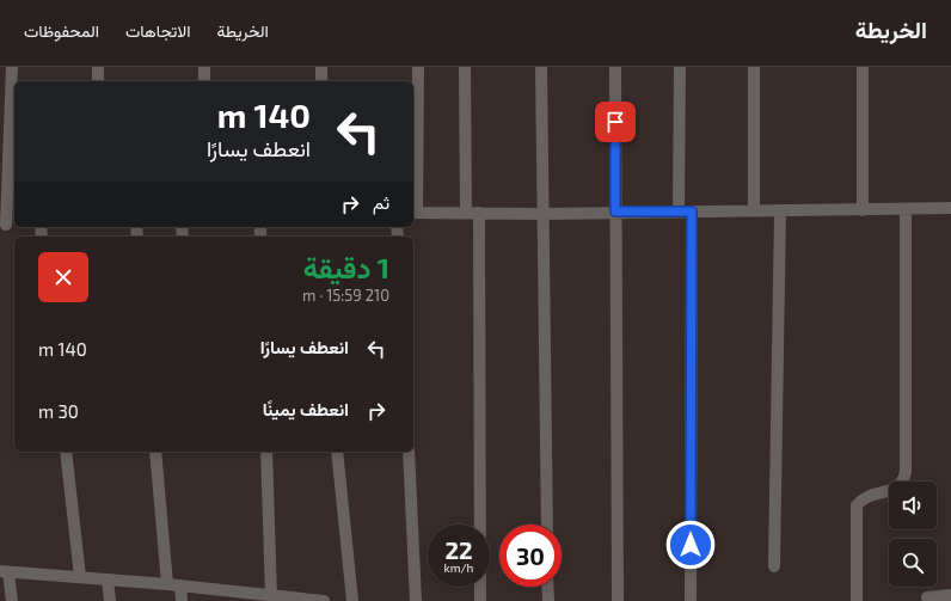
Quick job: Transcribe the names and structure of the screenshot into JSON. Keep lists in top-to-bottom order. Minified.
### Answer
{"page":{"header":"الخريطة","nav":["الخريطة","الاتجاهات","المحفوظات"],"turn":["140 m","انعطف يسارًا"],"then":"ثم","heading":["1 دقيقة","210 m · 15:59"],"list":[{"name":"انعطف يسارًا","value":"140 m"},{"name":"انعطف يمينًا","value":"30 m"}],"speed":"22 km/h","limit":"30"}}
